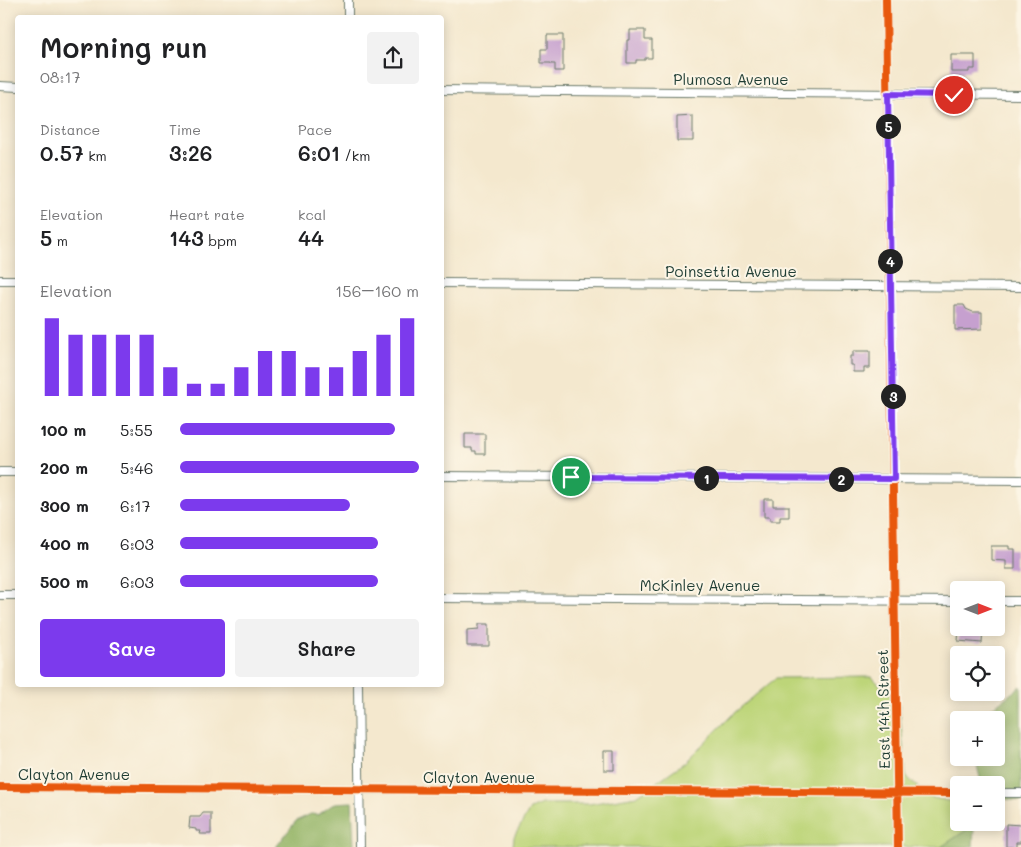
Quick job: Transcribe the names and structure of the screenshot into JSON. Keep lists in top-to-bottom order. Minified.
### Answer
{"streets":{"street":["Plumosa Avenue","Poinsettia Avenue","McKinley Avenue","East 14th Street","Clayton Avenue"]},"crossings":[["Plumosa Avenue","East 14th Street"],["Poinsettia Avenue","East 14th Street"],["McKinley Avenue","East 14th Street"],["East 14th Street","Clayton Avenue"]],"north":"right","page":{"heading":["Morning run","08:17"],"stats":[["Distance","0.57 km"],["Time","3:26"],["Pace","6:01 /km"],["Elevation","5 m"],["Heart rate","143 bpm"],["kcal","44"]],"pins":["5","4","3","1","2"],"chart":["Elevation","156–160 m"],"list":[{"name":"100 m","note":"5:55"},{"name":"200 m","note":"5:46"},{"name":"300 m","note":"6:17"},{"name":"400 m","note":"6:03"},{"name":"500 m","note":"6:03"}],"map_buttons":["+","−"],"buttons":["Save","Share"]}}
